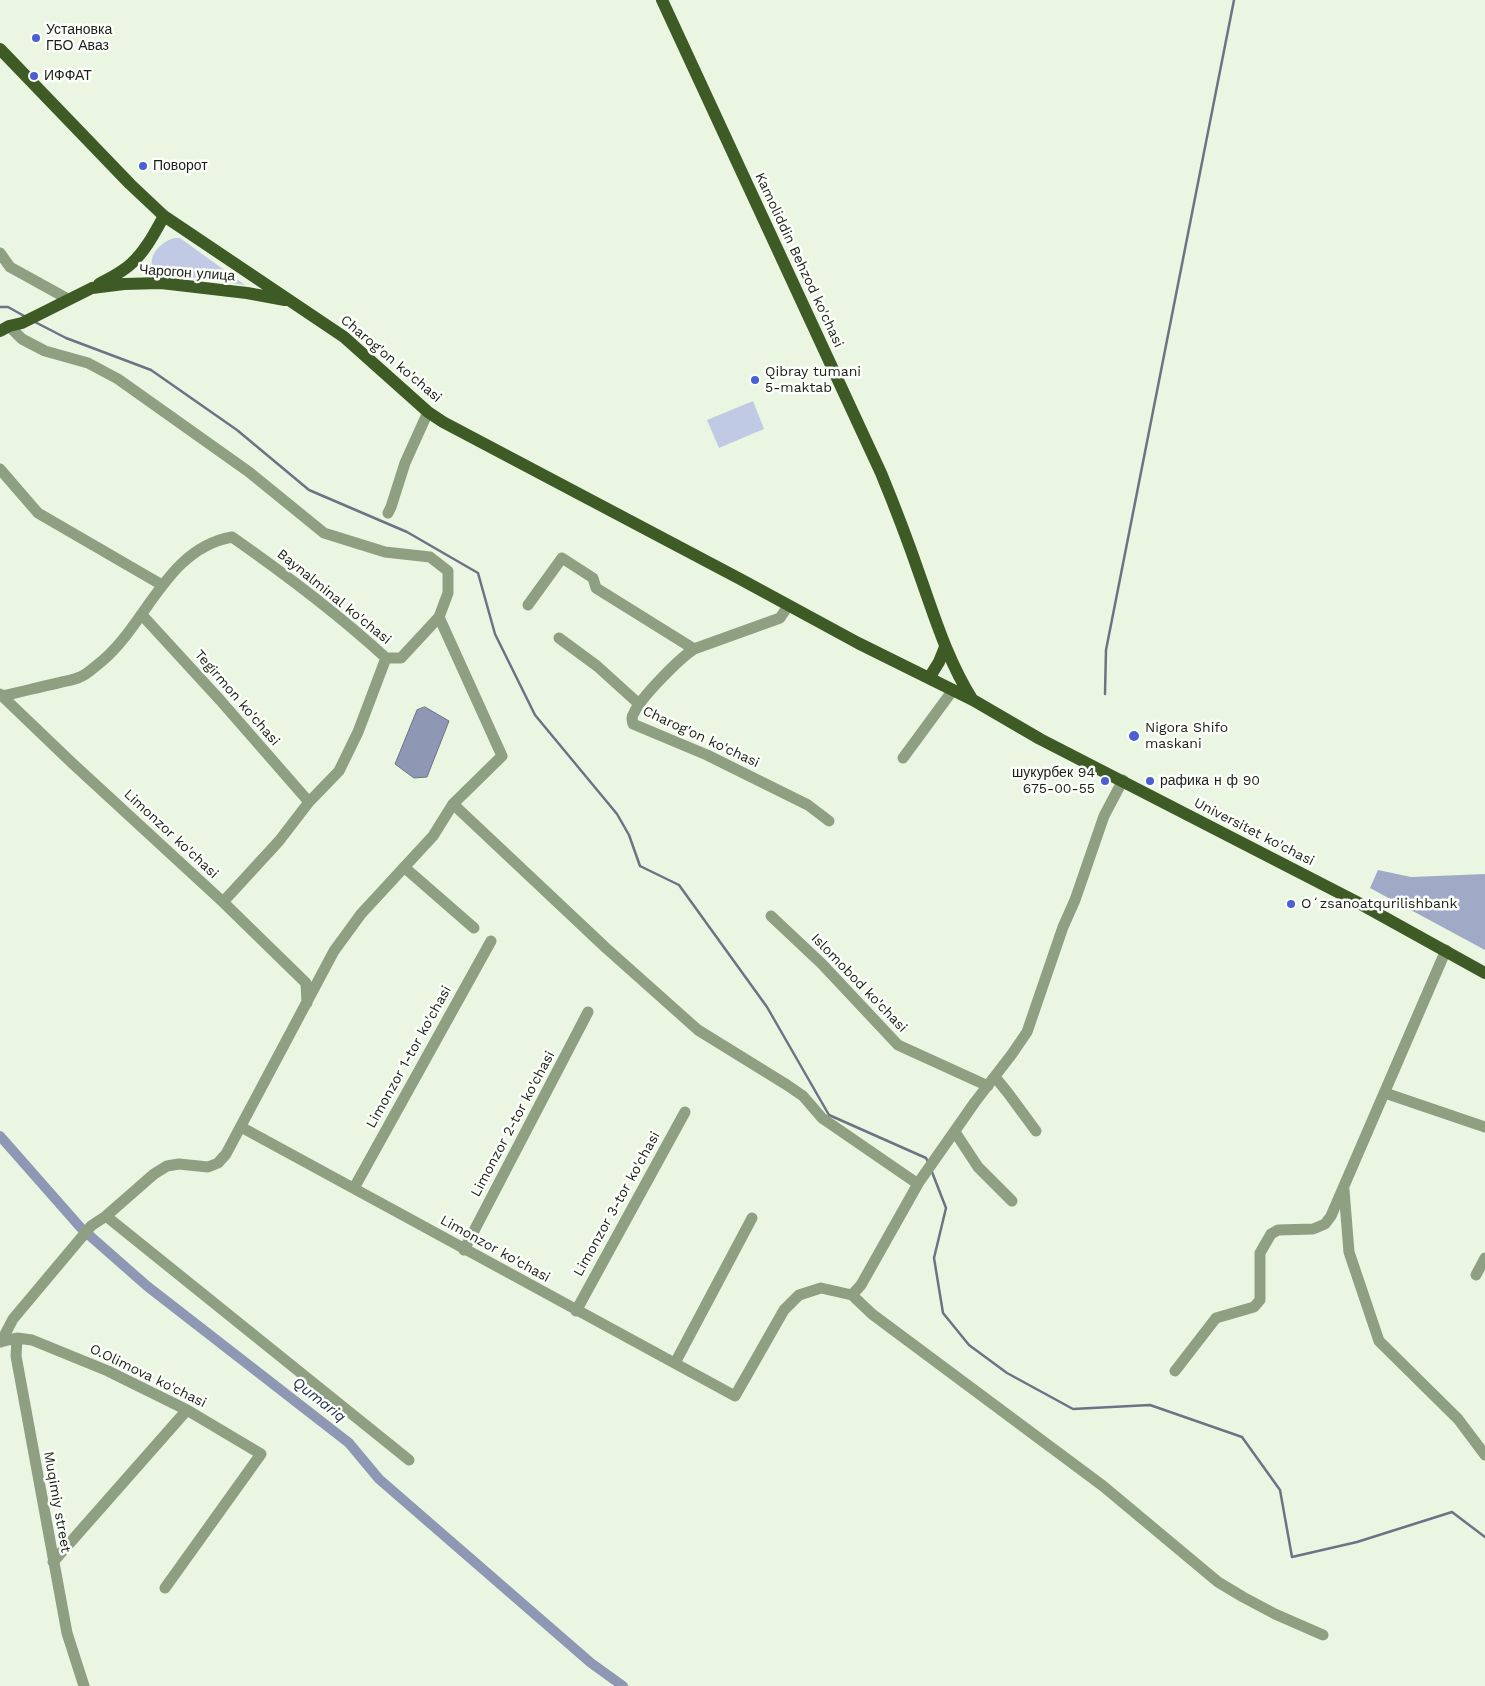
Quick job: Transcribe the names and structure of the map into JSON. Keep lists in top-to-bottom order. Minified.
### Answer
{"streets":{"main road":["Kamoliddin Behzod ko'chasi","Чарогон улица","Charog'on ko'chasi","Universitet ko'chasi"],"street":["Baynalminal ko'chasi","Tegirmon ko'chasi","Limonzor ko'chasi","Islomobod ko'chasi","Limonzor 1-tor ko'chasi","Limonzor 2-tor ko'chasi","Limonzor 3-tor ko'chasi","O.Olimova ko'chasi","Muqimiy street"]},"crossings":[["Kamoliddin Behzod ko'chasi","Universitet ko'chasi"],["Чарогон улица","Charog'on ko'chasi"],["Чарогон улица","Baynalminal ko'chasi"],["Charog'on ko'chasi","Universitet ko'chasi"],["Baynalminal ko'chasi","Tegirmon ko'chasi"],["Baynalminal ko'chasi","Limonzor ko'chasi"],["Limonzor ko'chasi","Limonzor 1-tor ko'chasi"],["Limonzor ko'chasi","Limonzor 2-tor ko'chasi"],["Limonzor ko'chasi","Limonzor 3-tor ko'chasi"],["O.Olimova ko'chasi","Muqimiy street"]],"water":["Qumariq"],"places":["Установка ГБО Аваз","ИФФАТ","Поворот","Qibray tumani 5-maktab","Nigora Shifo maskani","шукурбек 94 675-00-55","рафика н ф 90","Oʻzsanoatqurilishbank"]}
